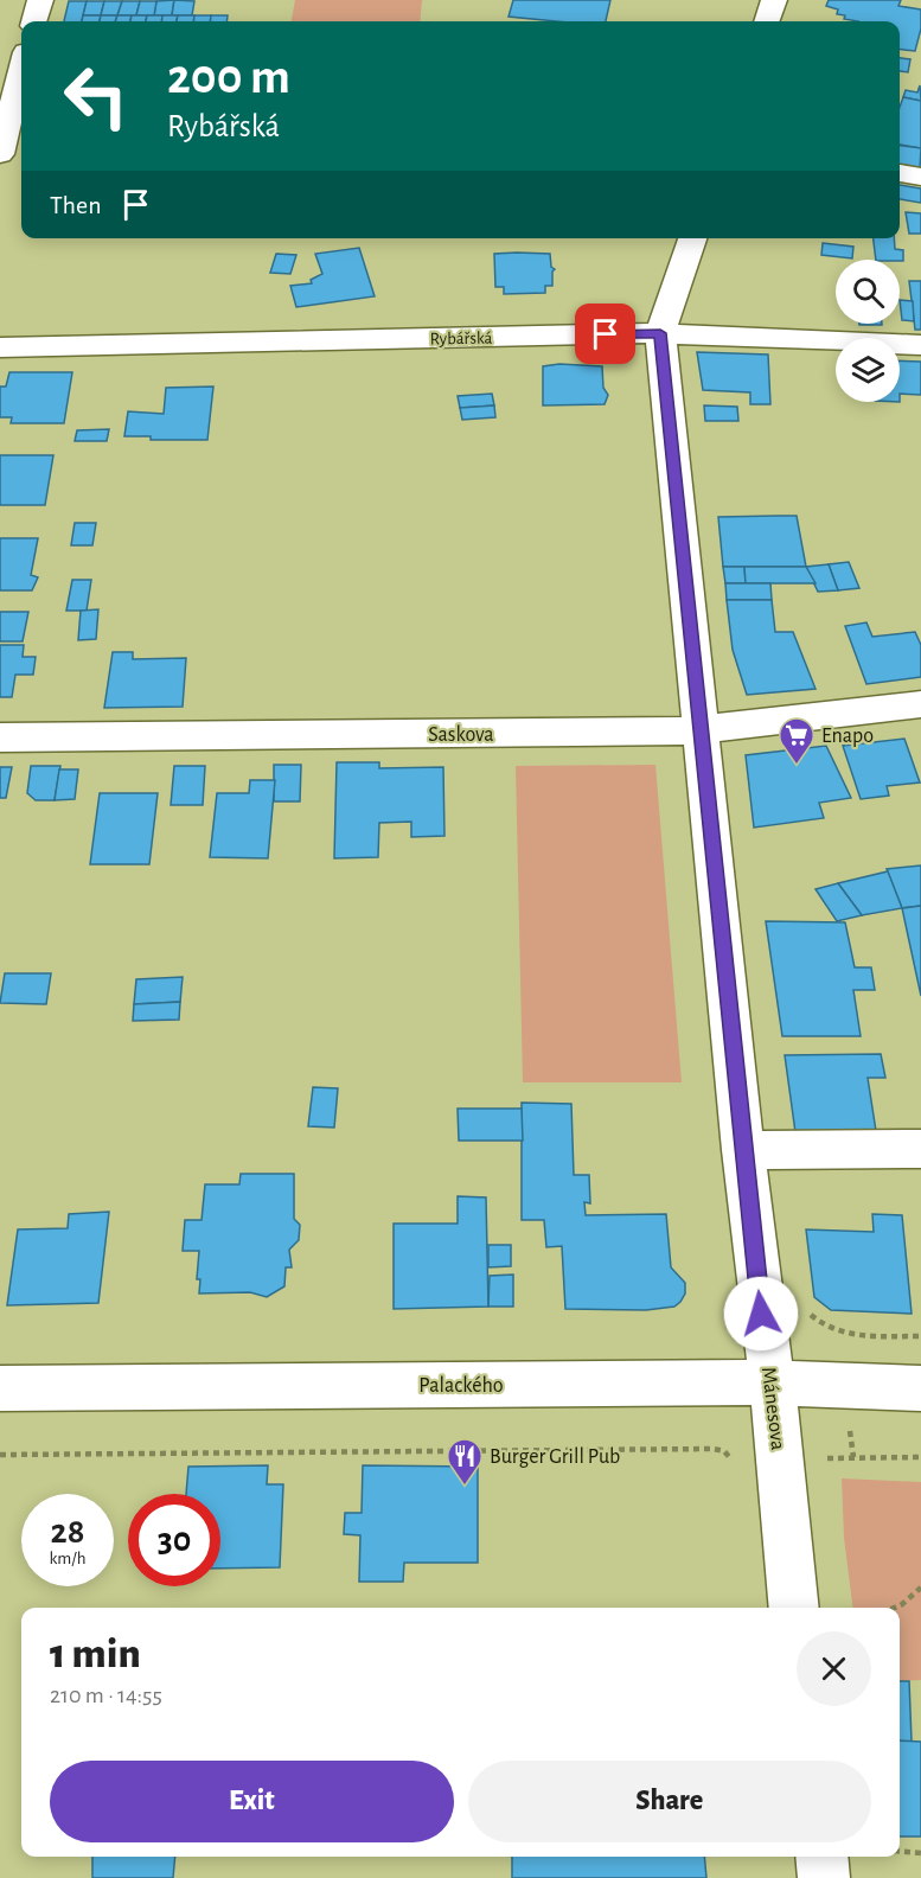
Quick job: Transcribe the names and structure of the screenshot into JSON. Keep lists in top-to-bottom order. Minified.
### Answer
{"streets":{"street":["Rybářská","Saskova","Palackého","Mánesova"]},"crossings":[["Rybářská","Mánesova"],["Saskova","Mánesova"],["Palackého","Mánesova"]],"places":{"supermarket":["Enapo"],"restaurant":["Burger Grill Pub"]},"page":{"turn":["200 m","Rybářská"],"then":"Then","speed":"28 km/h","limit":"30","heading":["1 min","210 m · 14:55"],"buttons":["Exit","Share"]}}
